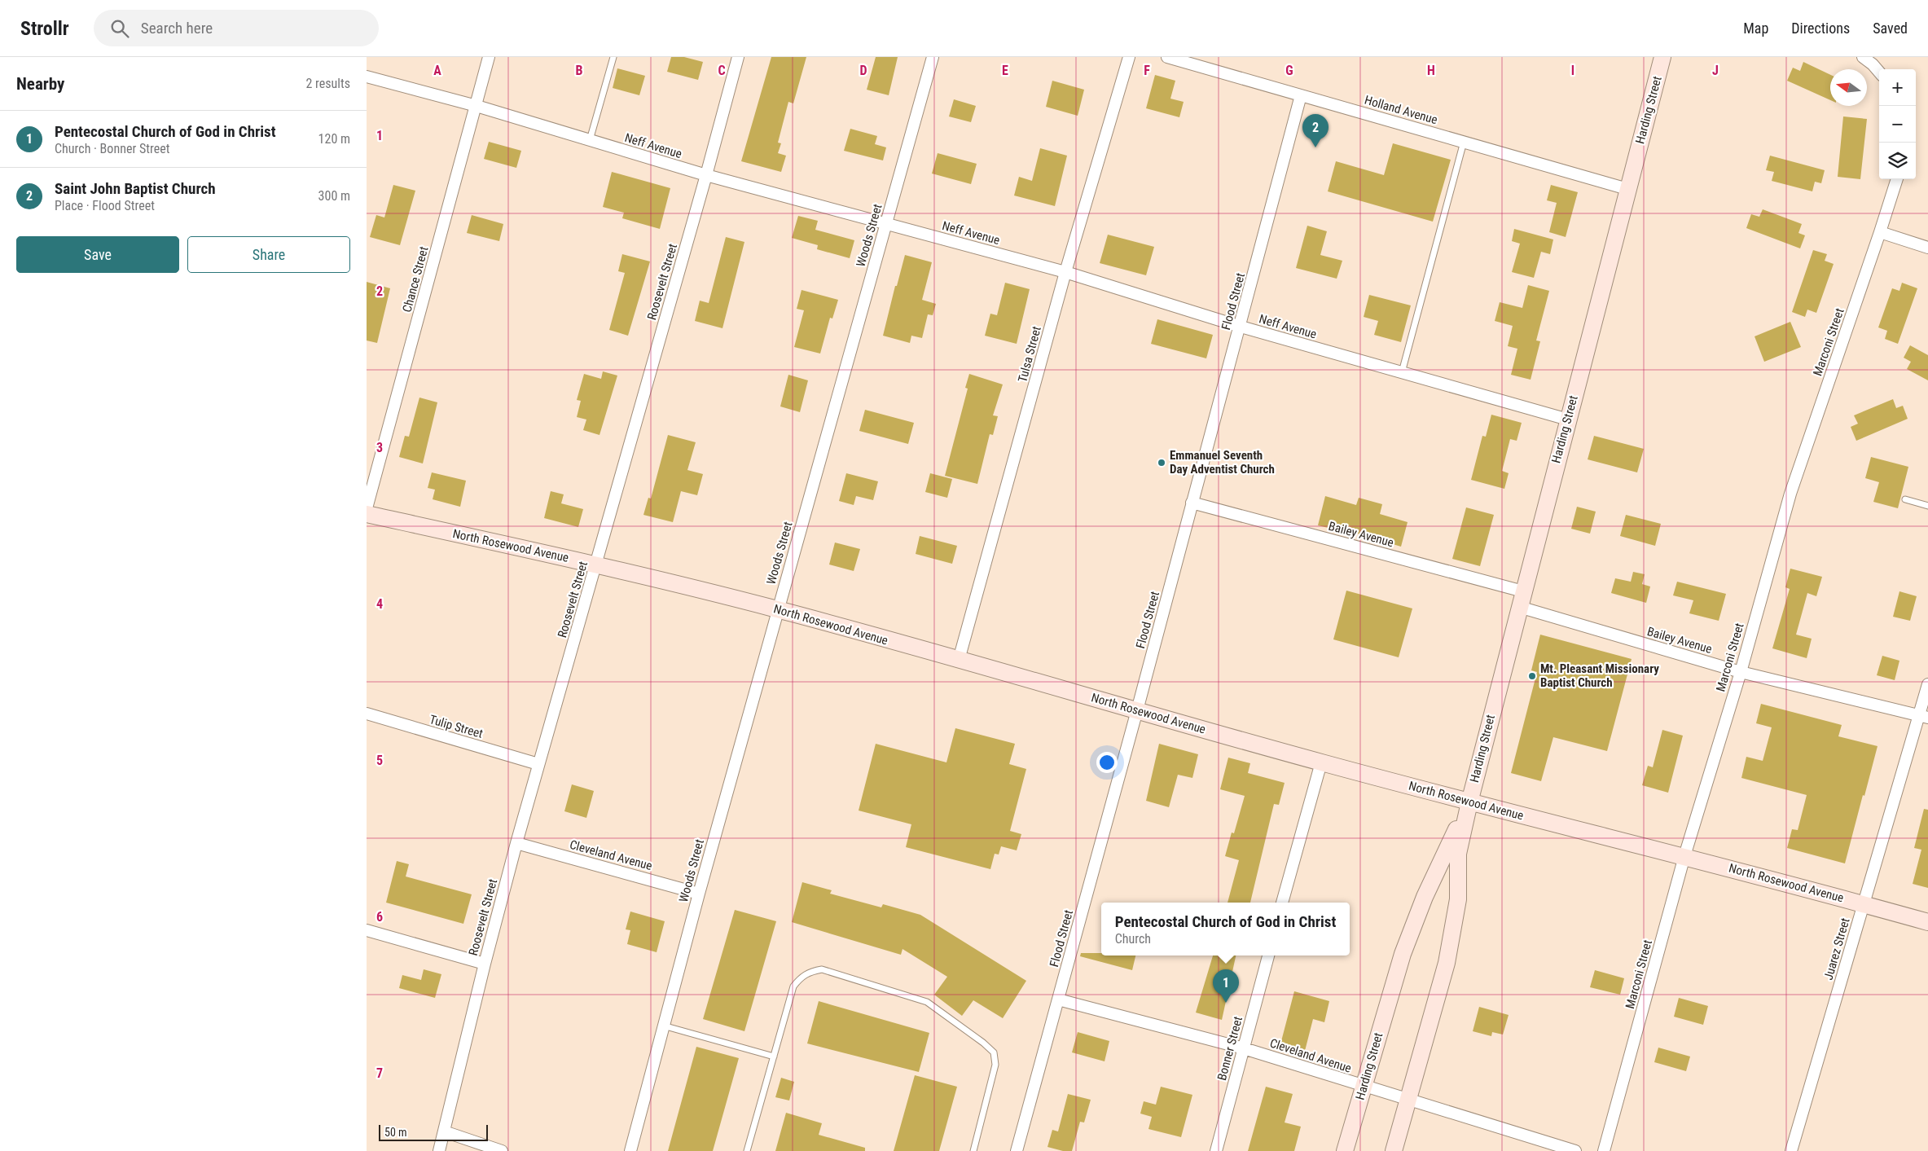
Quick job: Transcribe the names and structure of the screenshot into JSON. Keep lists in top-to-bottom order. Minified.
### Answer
{"streets":{"street":["Holland Avenue","Harding Street","Neff Avenue","Woods Street","Chance Street","Roosevelt Street","Flood Street","Marconi Street","Tulsa Street","Bailey Avenue","North Rosewood Avenue","Tulip Street","Cleveland Avenue","Juarez Street","Bonner Street"]},"crossings":[["Holland Avenue","Harding Street"],["Holland Avenue","Flood Street"],["Harding Street","Neff Avenue"],["Harding Street","Bailey Avenue"],["Harding Street","North Rosewood Avenue"],["Harding Street","Cleveland Avenue"],["Neff Avenue","Woods Street"],["Neff Avenue","Chance Street"],["Neff Avenue","Roosevelt Street"],["Neff Avenue","Flood Street"],["Neff Avenue","Tulsa Street"],["Woods Street","North Rosewood Avenue"],["Woods Street","Cleveland Avenue"],["Roosevelt Street","North Rosewood Avenue"],["Roosevelt Street","Tulip Street"],["Roosevelt Street","Cleveland Avenue"],["Flood Street","Bailey Avenue"],["Flood Street","North Rosewood Avenue"],["Flood Street","Cleveland Avenue"],["Marconi Street","Bailey Avenue"],["Marconi Street","North Rosewood Avenue"],["Tulsa Street","North Rosewood Avenue"],["Bailey Avenue","Juarez Street"],["North Rosewood Avenue","Juarez Street"],["Cleveland Avenue","Bonner Street"]],"places":["Emmanuel Seventh Day Adventist Church","Mt. Pleasant Missionary Baptist Church"],"scale_bar":"50 m","north":"left","page":{"header":"Strollr","search":"Search here","nav":["Map","Directions","Saved"],"heading":["Nearby","2 results"],"map_buttons":["+","−"],"list":[{"mark":"1","name":"Pentecostal Church of God in Christ","note":"Church · Bonner Street","value":"120 m"},{"mark":"2","name":"Saint John Baptist Church","note":"Place · Flood Street","value":"300 m"}],"pins":["2","1"],"buttons":["Save","Share"],"popup":["Pentecostal Church of God in Christ","Church"],"scale":"50 m"},"grid":{"columns":["A","B","C","D","E","F","G","H","I","J"],"rows":["1","2","3","4","5","6","7"]}}
